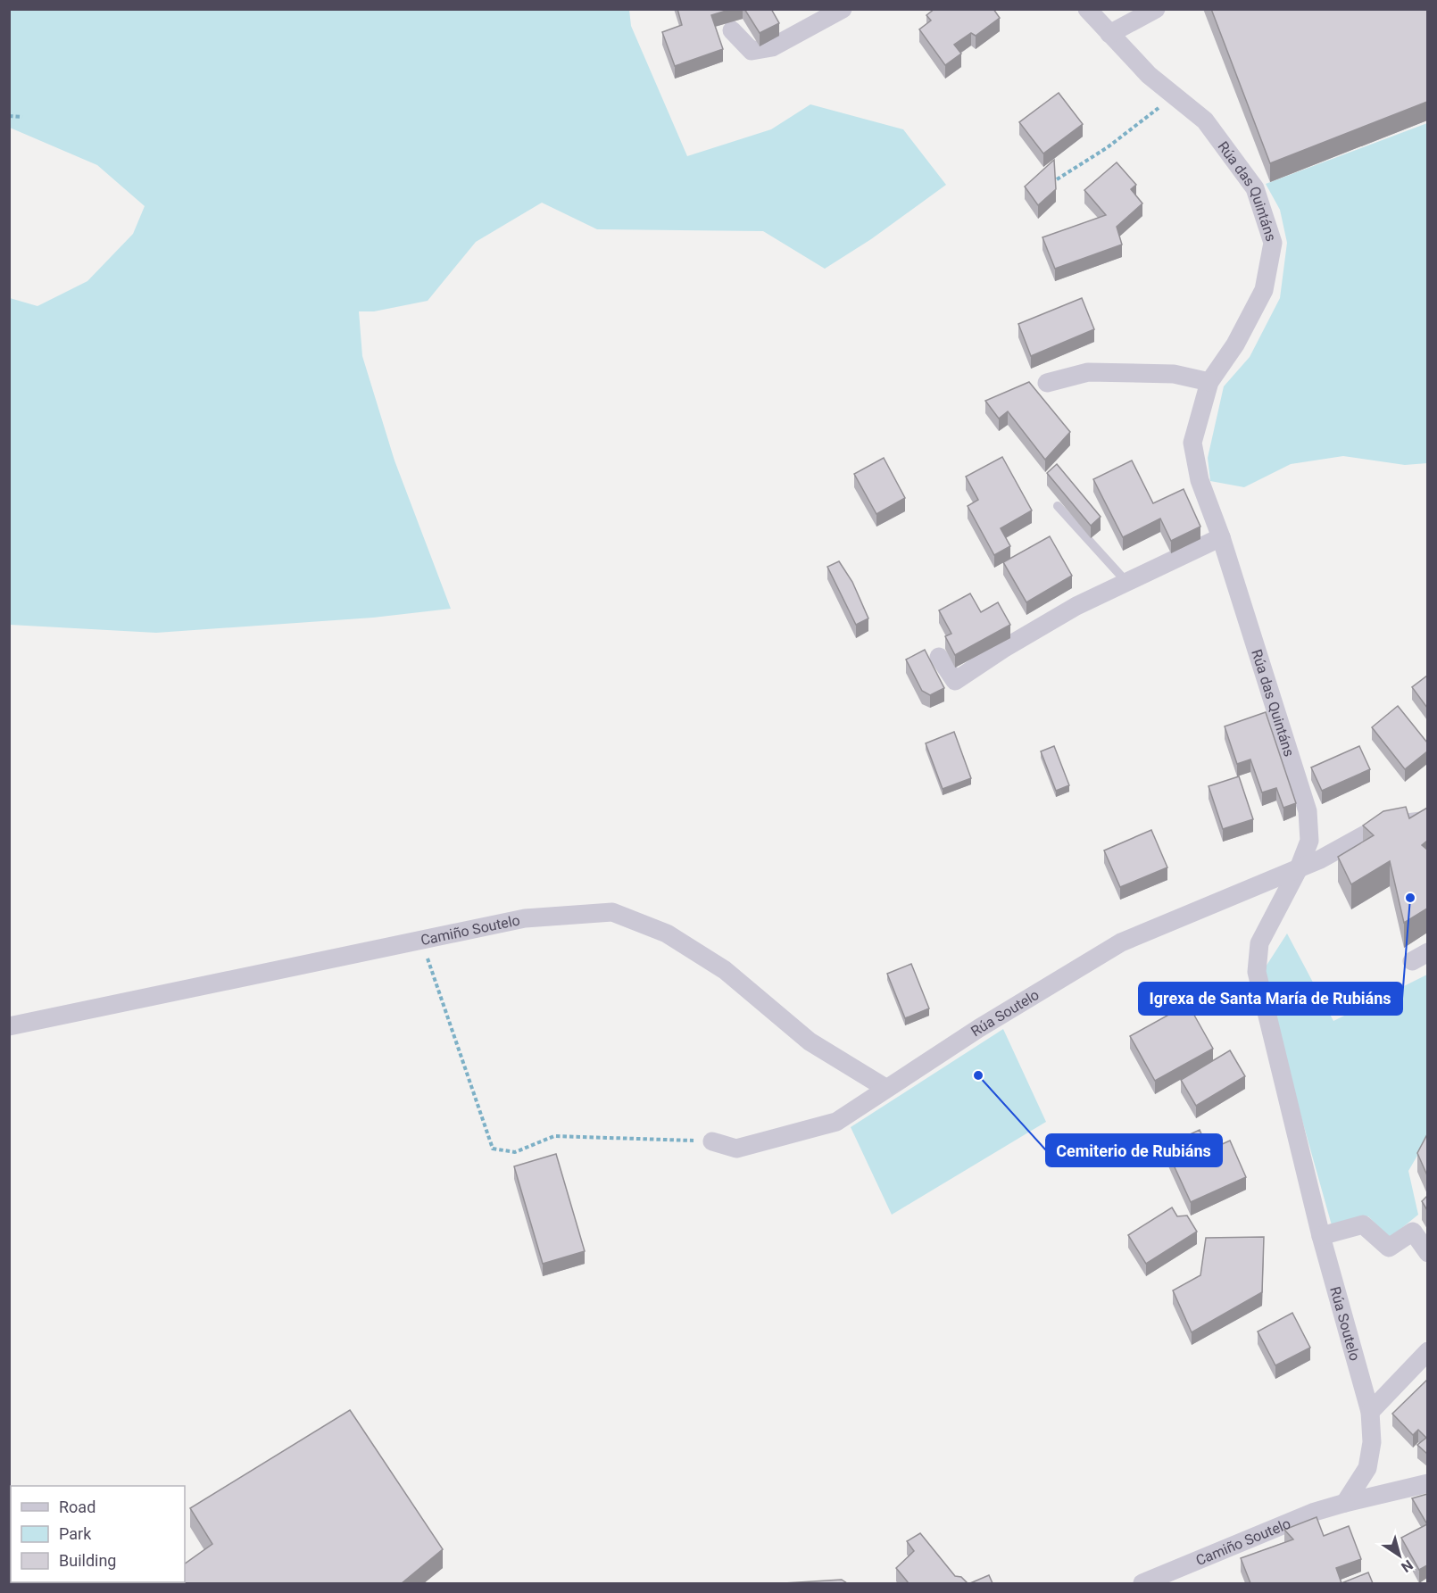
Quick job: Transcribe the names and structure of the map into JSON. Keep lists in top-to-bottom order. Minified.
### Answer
{"streets":{"street":["Rúa das Quintáns","Camiño Soutelo","Rúa Soutelo"]},"crossings":[["Rúa das Quintáns","Rúa Soutelo"],["Camiño Soutelo","Rúa Soutelo"]],"places":["Igrexa de Santa María de Rubiáns","Cemiterio de Rubiáns"],"legend":["Road","Park","Building"],"north":"bottom right"}
